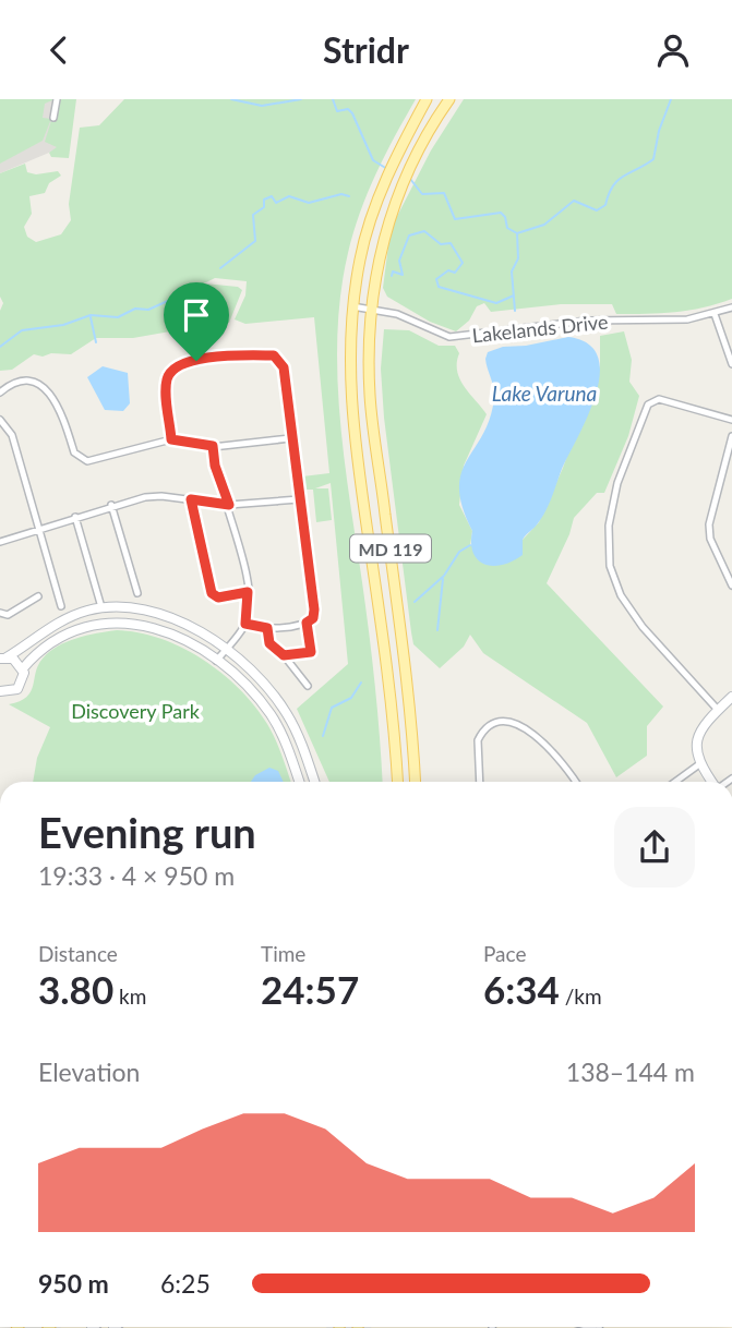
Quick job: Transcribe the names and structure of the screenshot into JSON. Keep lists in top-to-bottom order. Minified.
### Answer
{"streets":{"main road":["MD 119"],"street":["Lakelands Drive"]},"crossings":[["Lakelands Drive","MD 119"]],"water":["Lake Varuna"],"parks":["Discovery Park"],"page":{"header":"Stridr","heading":["Evening run","19:33 · 4 × 950 m"],"stats":[["Distance","3.80 km"],["Time","24:57"],["Pace","6:34 /km"]],"chart":["Elevation","138–144 m"],"list":[{"name":"950 m","note":"6:25"}]}}
